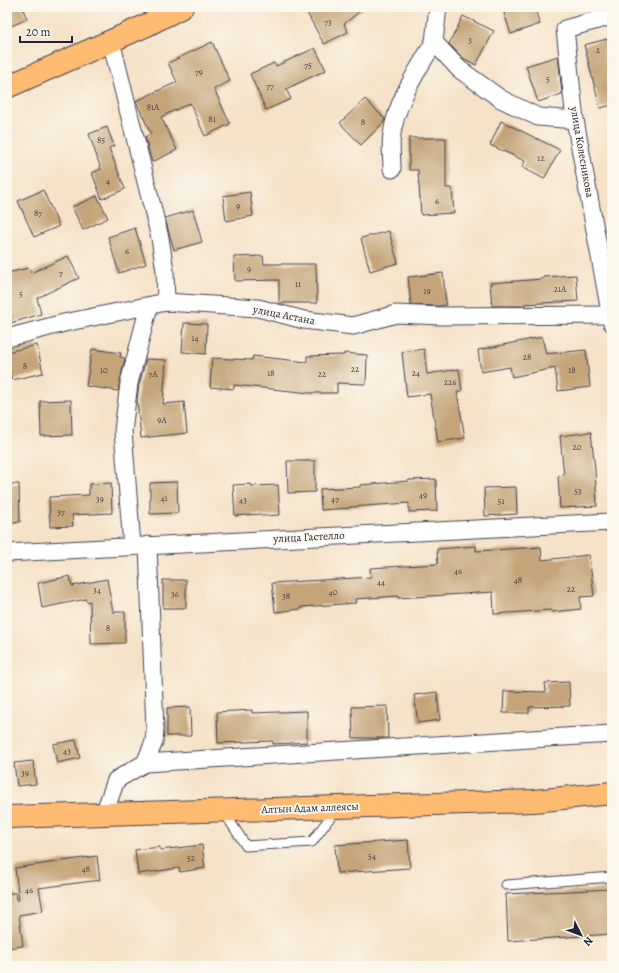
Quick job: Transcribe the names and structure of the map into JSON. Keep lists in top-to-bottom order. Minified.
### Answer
{"streets":{"main road":["Алтын Адам аллеясы"],"street":["улица Колесникова","улица Астана","улица Гастелло"]},"crossings":[["улица Колесникова","улица Астана"]],"house_numbers":["73","3","2","75","79","5","77","81А","81","8","85","12","4","6","9","87","6","9","7","11","21А","19","5","14","28","8","22","10","18","18","24","7А","22","226","9А","20","53","49","41","39","47","43","51","37","46","48","44","22","34","40","36","38","8","43","39","54","52","48","46"],"scale_bar":"20 m","north":"bottom right"}
